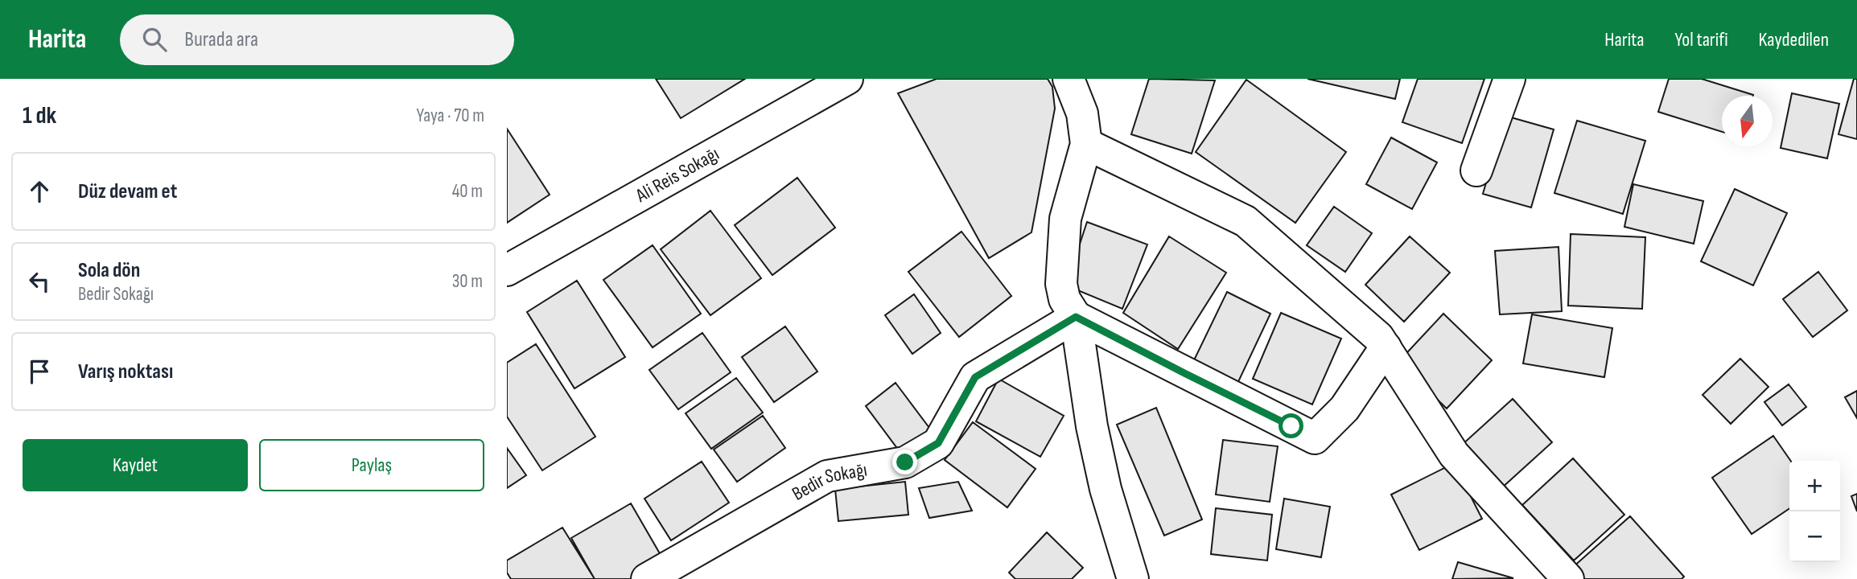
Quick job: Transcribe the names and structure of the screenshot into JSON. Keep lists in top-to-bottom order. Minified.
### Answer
{"streets":{"street":["Ali Reis Sokağı","Bedir Sokağı"]},"north":"bottom","page":{"header":"Harita","search":"Burada ara","nav":["Harita","Yol tarifi","Kaydedilen"],"heading":["1 dk","Yaya · 70 m"],"list":[["Düz devam et","40 m"],["Sola dön","Bedir Sokağı","30 m"],"Varış noktası"],"buttons":["Kaydet","Paylaş"],"map_buttons":["+","−"]}}
